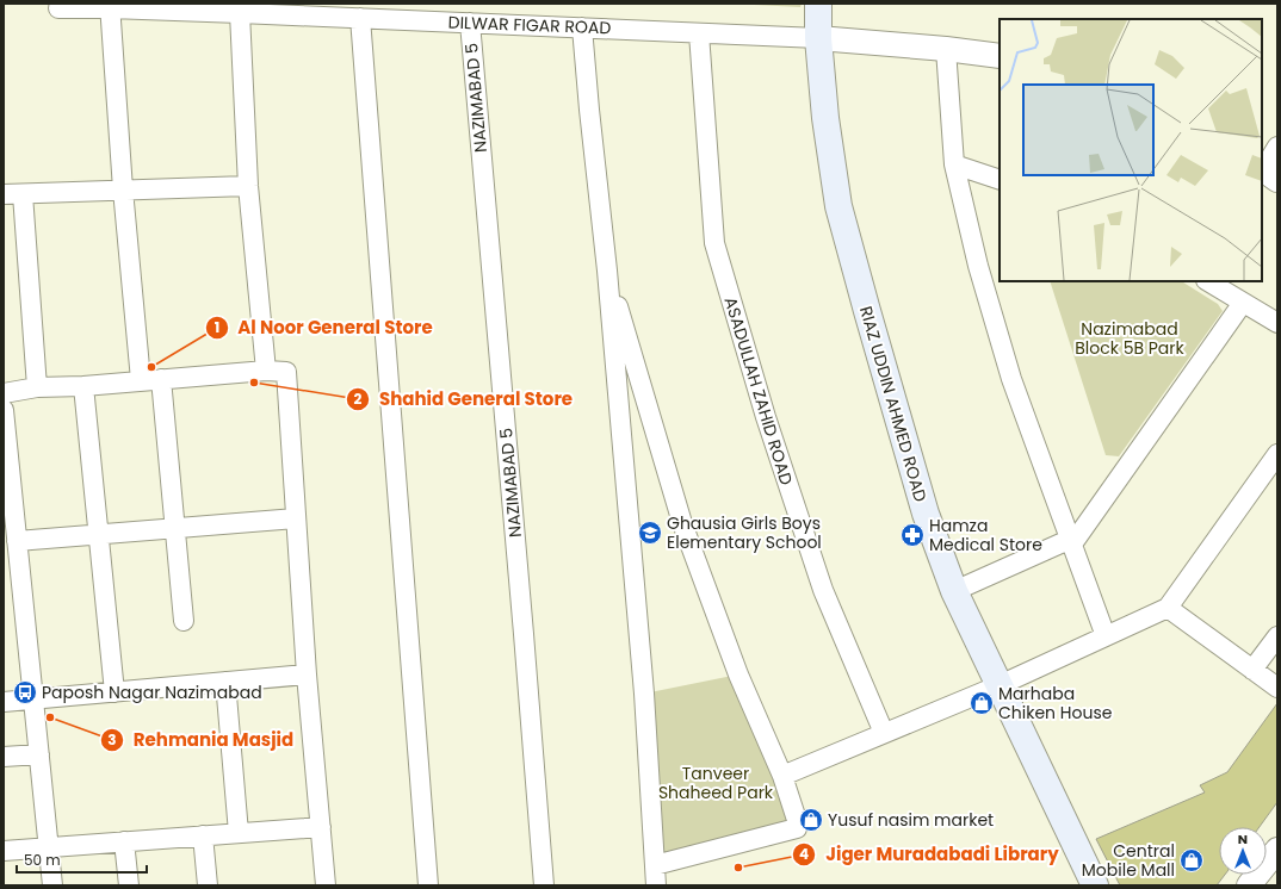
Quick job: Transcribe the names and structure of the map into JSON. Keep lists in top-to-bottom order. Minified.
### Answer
{"streets":{"main road":["RIAZ UDDIN AHMED ROAD"],"street":["DILWAR FIGAR ROAD","NAZIMABAD 5","ASADULLAH ZAHID ROAD"]},"crossings":[["DILWAR FIGAR ROAD","NAZIMABAD 5"],["DILWAR FIGAR ROAD","ASADULLAH ZAHID ROAD"],["DILWAR FIGAR ROAD","RIAZ UDDIN AHMED ROAD"]],"parks":["Nazimabad Block 5B Park","Tanveer Shaheed Park"],"places":{"other":["Al Noor General Store","Shahid General Store","Rehmania Masjid","Jiger Muradabadi Library"],"school or university":["Ghausia Girls Boys Elementary School"],"pharmacy":["Hamza Medical Store"],"bus stop":["Paposh Nagar Nazimabad"],"shop":["Marhaba Chiken House","Yusuf nasim market","Central Mobile Mall"]},"scale_bar":"50 m","north":"top"}
